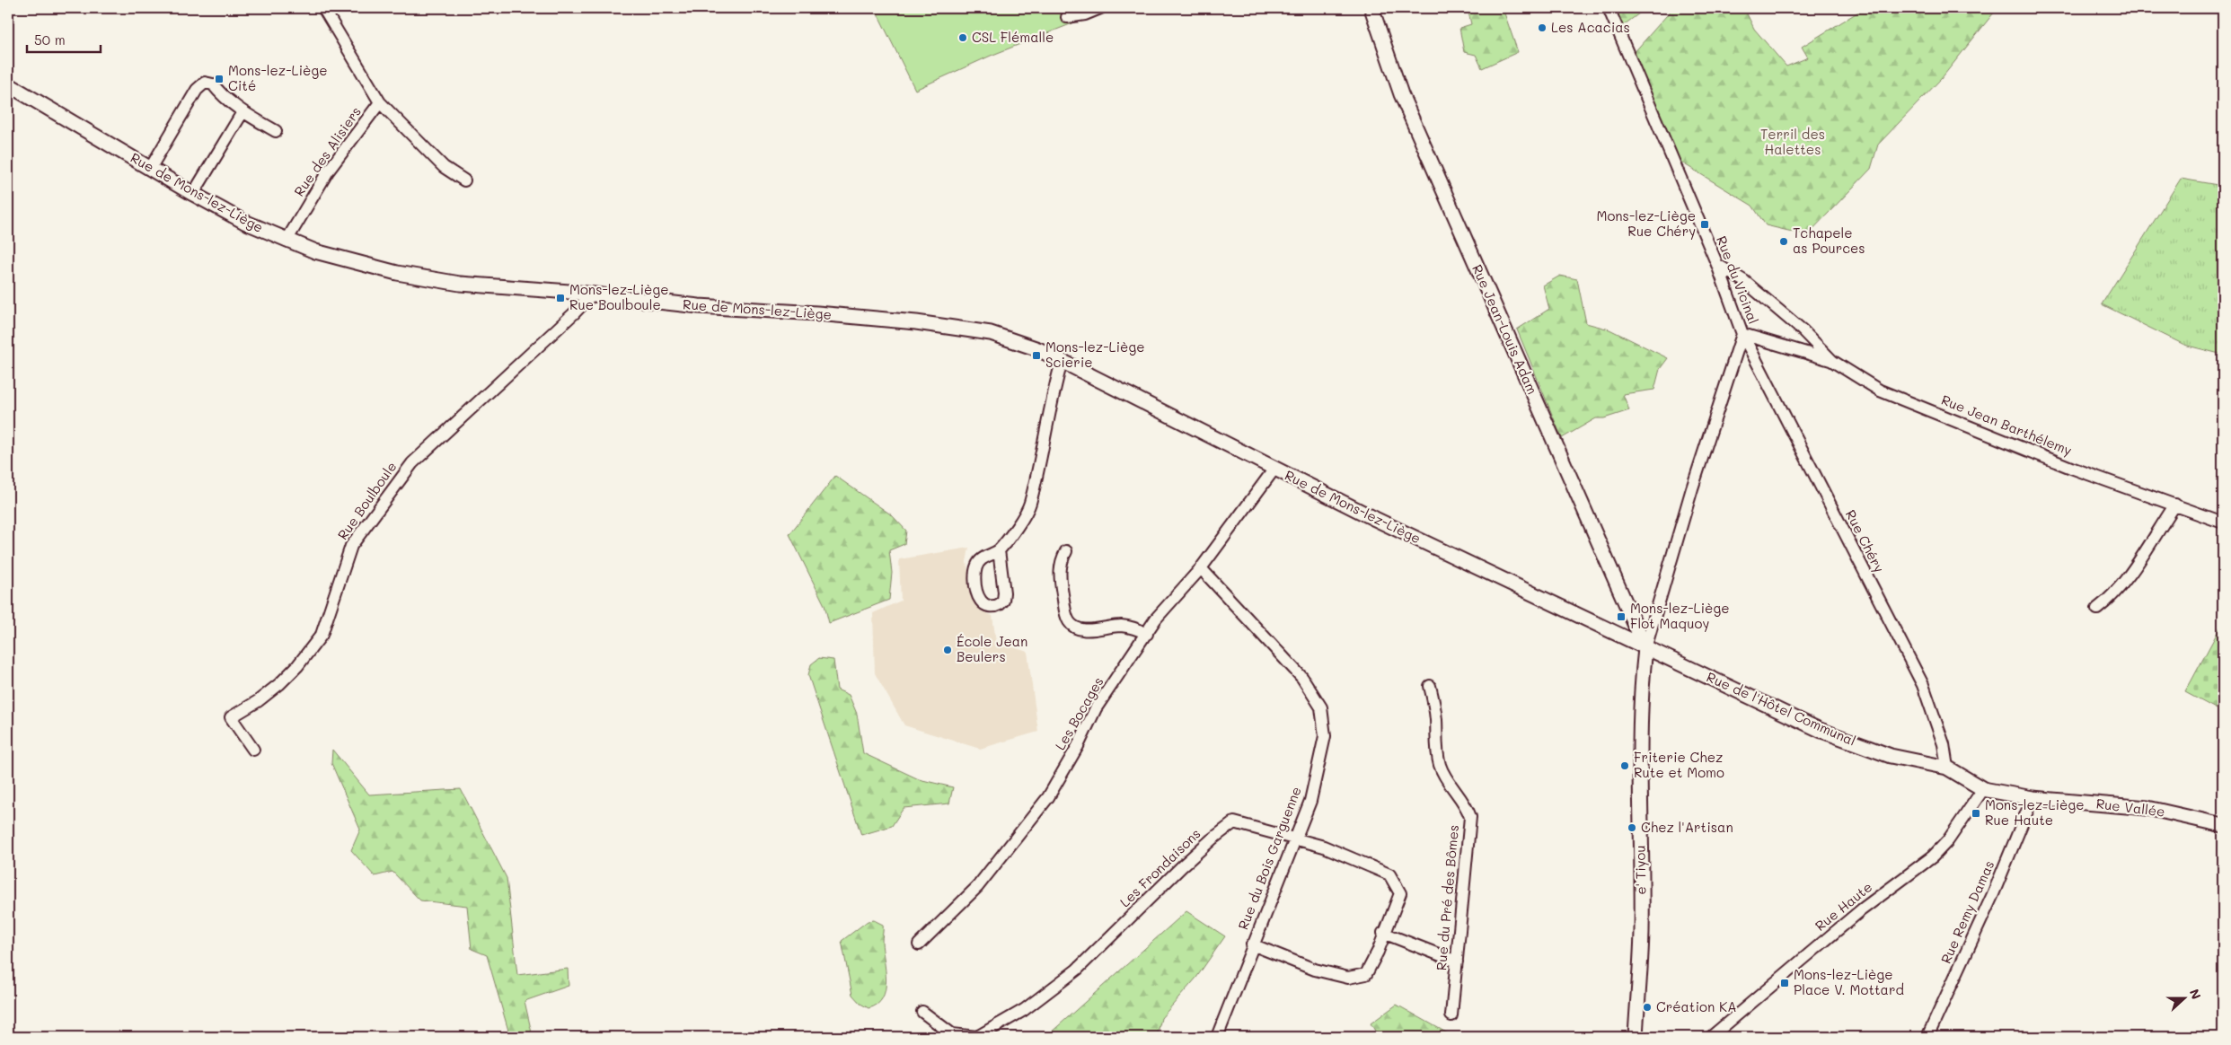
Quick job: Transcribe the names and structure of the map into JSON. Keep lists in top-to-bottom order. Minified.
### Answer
{"streets":{"street":["Rue des Alisiers","Rue de Mons-lez-Liège","Rue du Vicinal","Rue Jean-Louis Adam","Rue Jean Barthélemy","Rue Boulboule","Rue Chéry","Rue de l'Hôtel Communal","Les Bocages","Rue Vallée","Rue du Bois Garguenne","Les Frondaisons","e' Tiyou","Rue du Pré des Bômes","Rue Haute","Rue Remy Damas"]},"crossings":[["Rue des Alisiers","Rue de Mons-lez-Liège"],["Rue de Mons-lez-Liège","Rue du Vicinal"],["Rue de Mons-lez-Liège","Rue Jean-Louis Adam"],["Rue de Mons-lez-Liège","Rue Boulboule"],["Rue de Mons-lez-Liège","Rue de l'Hôtel Communal"],["Rue de Mons-lez-Liège","Les Bocages"],["Rue de Mons-lez-Liège","e' Tiyou"],["Rue du Vicinal","Rue Jean-Louis Adam"],["Rue du Vicinal","Rue Jean Barthélemy"],["Rue du Vicinal","Rue Chéry"],["Rue du Vicinal","Rue de l'Hôtel Communal"],["Rue du Vicinal","e' Tiyou"],["Rue Jean-Louis Adam","Rue de l'Hôtel Communal"],["Rue Jean-Louis Adam","e' Tiyou"],["Rue Jean Barthélemy","Rue Chéry"],["Rue Chéry","Rue de l'Hôtel Communal"],["Rue de l'Hôtel Communal","Rue Vallée"],["Rue de l'Hôtel Communal","e' Tiyou"],["Rue de l'Hôtel Communal","Rue Haute"],["Les Bocages","Rue du Bois Garguenne"],["Rue Vallée","Rue Haute"],["Rue Vallée","Rue Remy Damas"],["Rue du Bois Garguenne","Les Frondaisons"]],"parks":["Terril des Halettes"],"places":{"other":["Les Acacias","CSL Flémalle","Tchapele as Pources","École Jean Beulers","Friterie Chez Rute et Momo","Chez l'Artisan","Création KA"],"transit":["Mons-lez-Liège Cité","Mons-lez-Liège Rue Chéry","Mons-lez-Liège Rue Boulboule","Mons-lez-Liège Scierie","Mons-lez-Liège Flot Maquoy","Mons-lez-Liège Rue Haute","Mons-lez-Liège Place V. Mottard"]},"scale_bar":"50 m","north":"right"}
